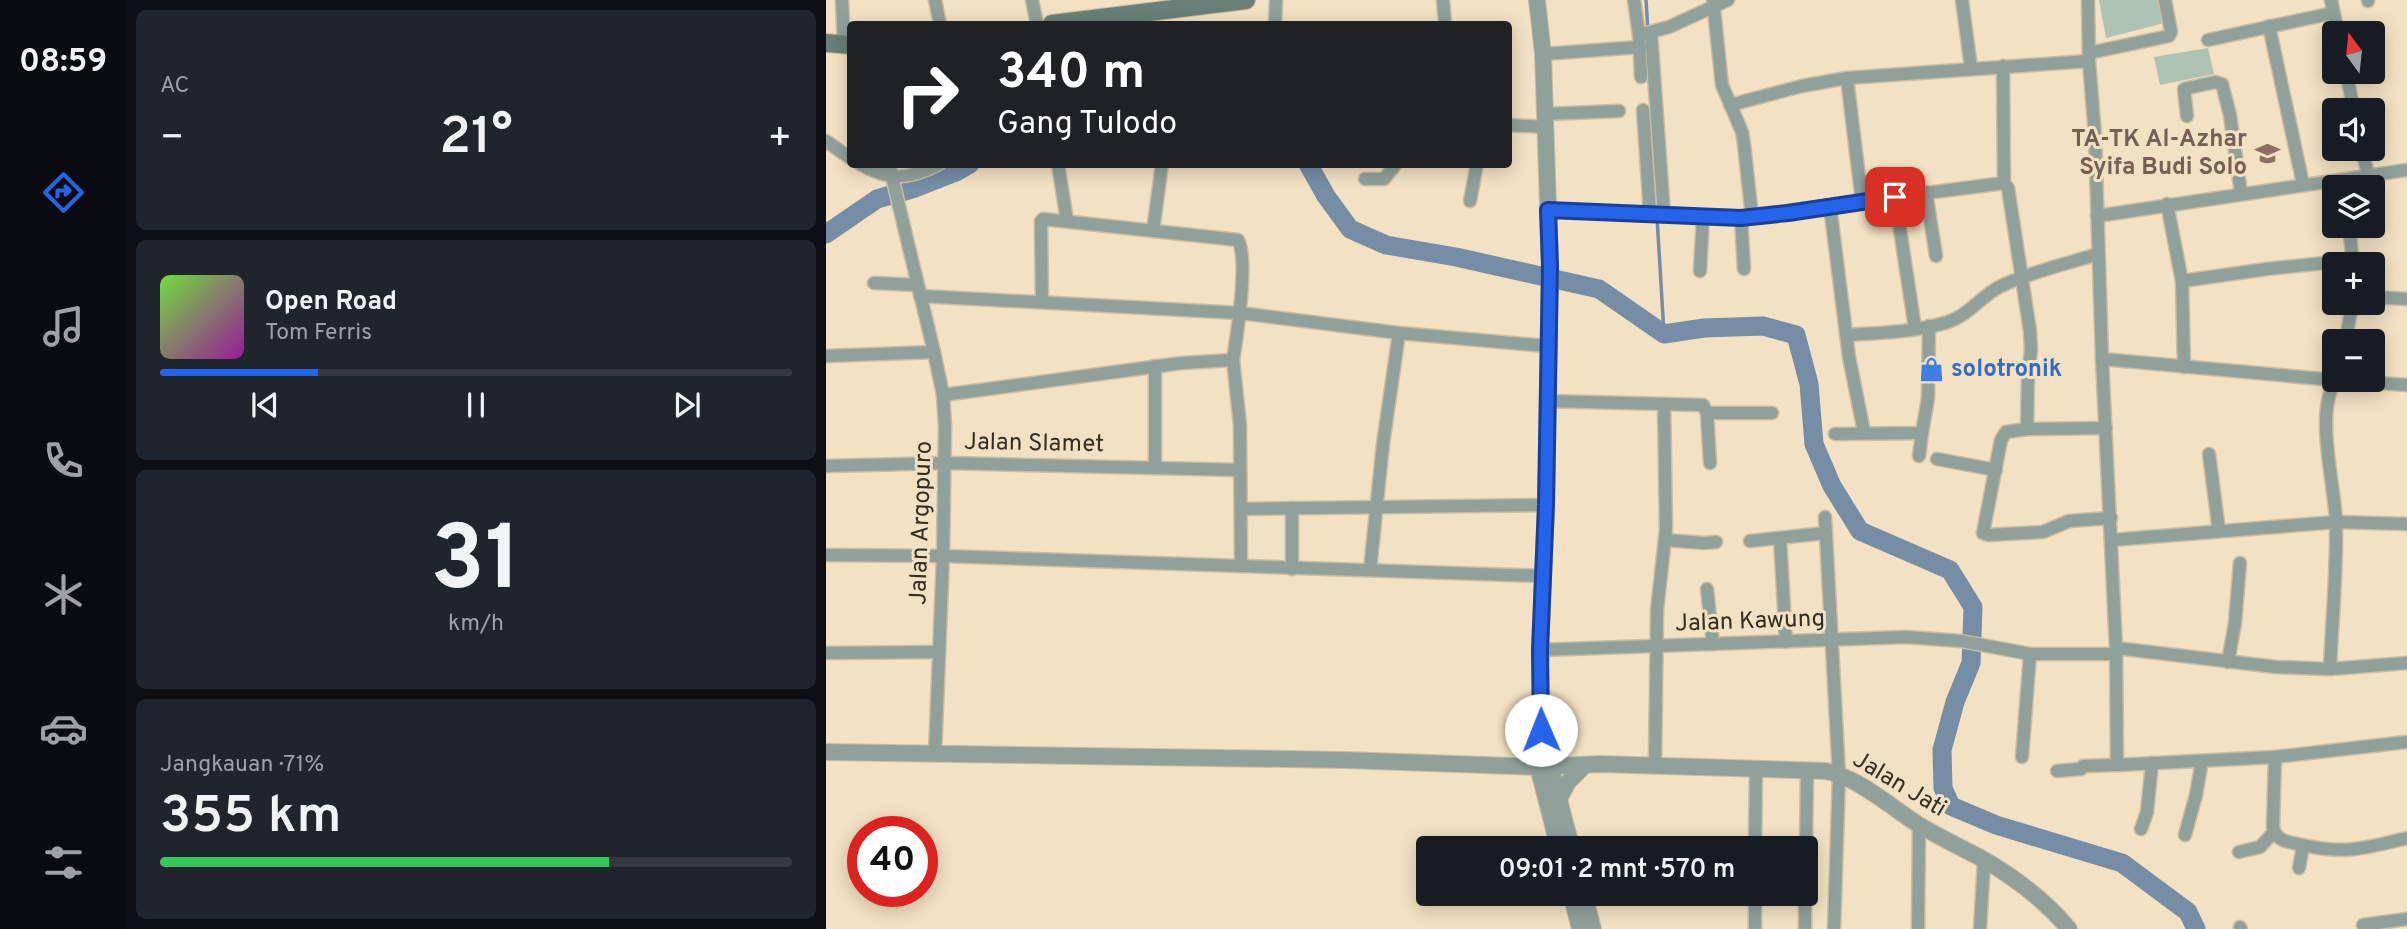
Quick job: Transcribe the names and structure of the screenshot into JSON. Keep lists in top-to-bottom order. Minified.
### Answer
{"streets":{"street":["Jalan Slamet","Jalan Argopuro","Jalan Kawung","Jalan Jati"]},"crossings":[["Jalan Slamet","Jalan Argopuro"],["Jalan Argopuro","Jalan Jati"]],"places":{"school or university":["TA-TK Al-Azhar Syifa Budi Solo"],"shop":["solotronik"]},"north":"top","page":{"tabs":"08:59","tile":["AC",["31","km/h"],["Jangkauan · 71%","355 km"]],"map_buttons":["+","−"],"turn":["340 m","Gang Tulodo"],"heat":["−","21°","+"],"song":["Open Road","Tom Ferris"],"limit":"40","trip":"09:01 · 2 mnt · 570 m"}}
